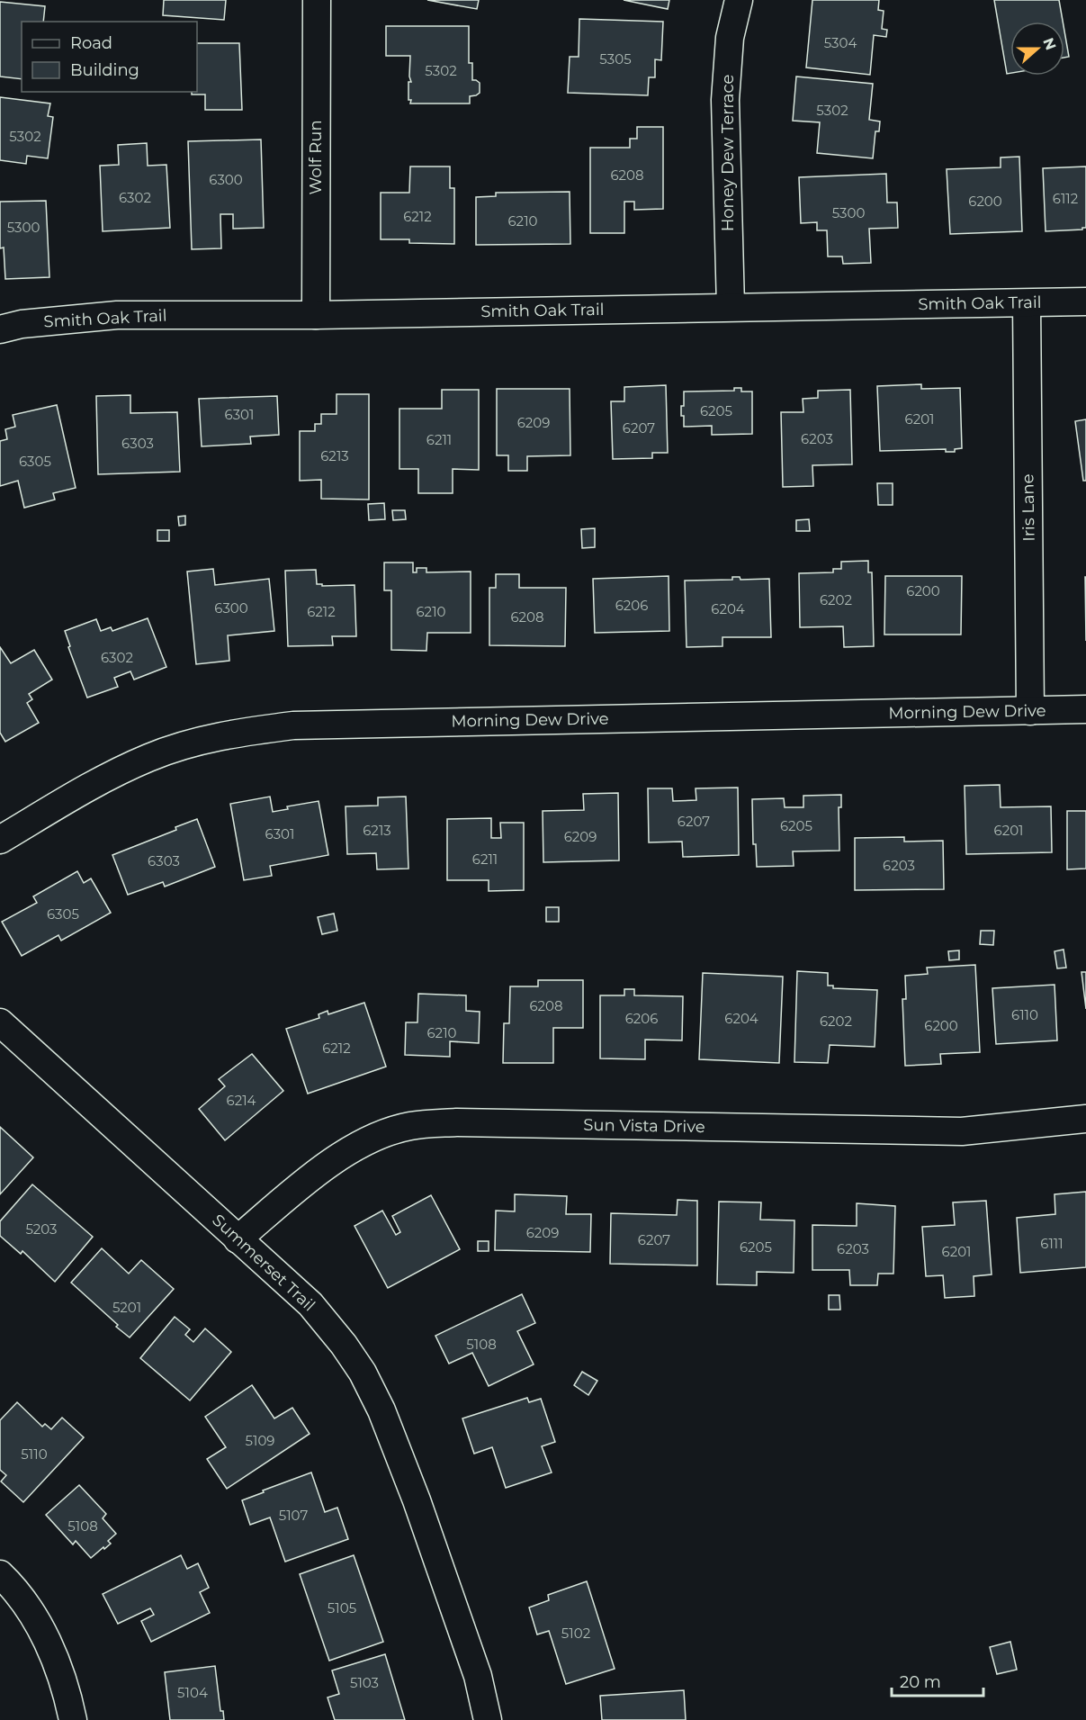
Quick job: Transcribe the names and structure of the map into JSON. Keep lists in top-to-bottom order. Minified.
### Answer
{"streets":{"street":["Honey Dew Terrace","Wolf Run","Smith Oak Trail","Iris Lane","Morning Dew Drive","Sun Vista Drive","Summerset Trail"]},"crossings":[["Honey Dew Terrace","Smith Oak Trail"],["Wolf Run","Smith Oak Trail"],["Smith Oak Trail","Iris Lane"],["Iris Lane","Morning Dew Drive"],["Sun Vista Drive","Summerset Trail"]],"house_numbers":["5304","5305","5302","5302","5302","6208","6300","6302","6112","6200","5300","6212","6210","5300","6205","6301","6201","6209","6207","6203","6211","6303","6213","6305","6200","6202","6206","6300","6204","6212","6210","6208","6302","6207","6205","6213","6201","6301","6209","6211","6303","6203","6305","6208","6110","6206","6204","6202","6200","6210","6212","6214","5203","6209","6207","6111","6205","6203","6201","5201","5108","5109","5110","5107","5108","5105","5102","5103","5104"],"legend":["Road","Building"],"scale_bar":"20 m","north":"right"}
